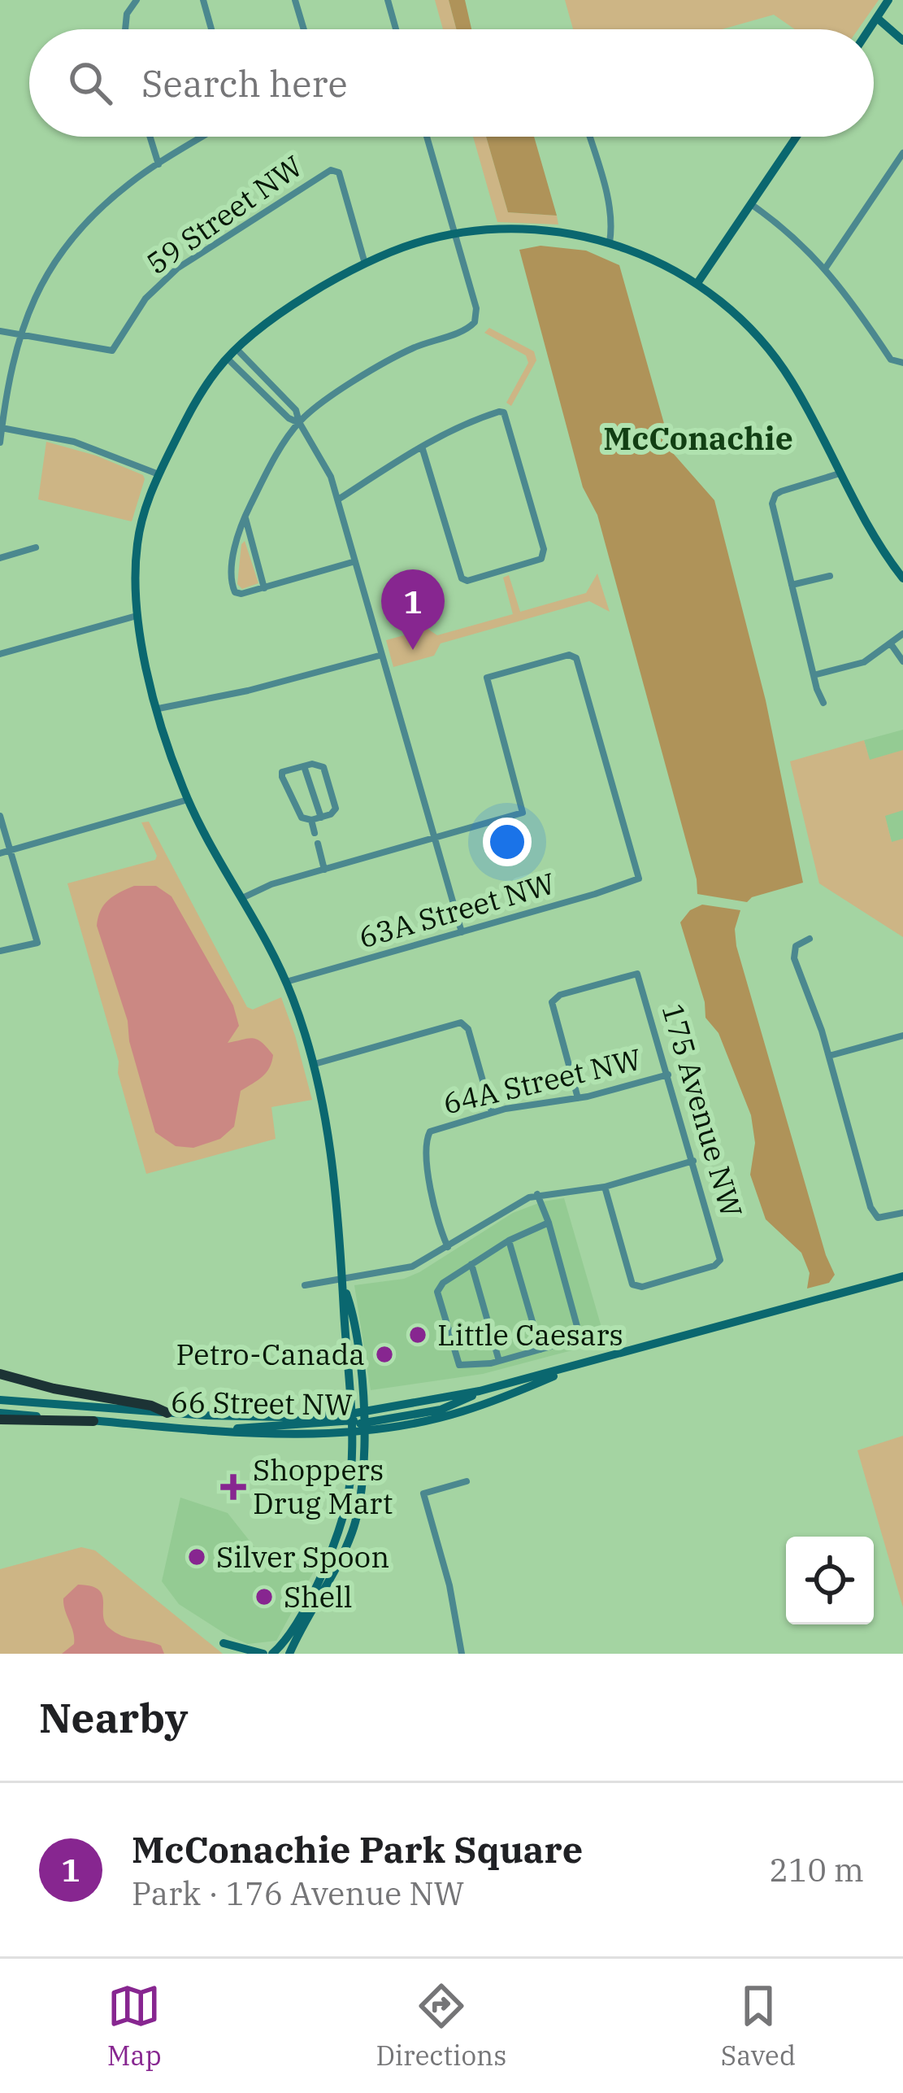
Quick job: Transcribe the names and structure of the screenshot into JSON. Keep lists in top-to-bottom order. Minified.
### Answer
{"streets":{"street":["59 Street NW","63A Street NW","64A Street NW","175 Avenue NW","66 Street NW"]},"crossings":[["64A Street NW","175 Avenue NW"]],"districts":["McConachie"],"places":{"other":["Little Caesars","Petro-Canada","Silver Spoon","Shell"],"health":["Shoppers Drug Mart"]},"page":{"search":"Search here","pins":"1","heading":"Nearby","list":[{"mark":"1","name":"McConachie Park Square","note":"Park · 176 Avenue NW","value":"210 m"}],"nav":["Map","Directions","Saved"]}}
